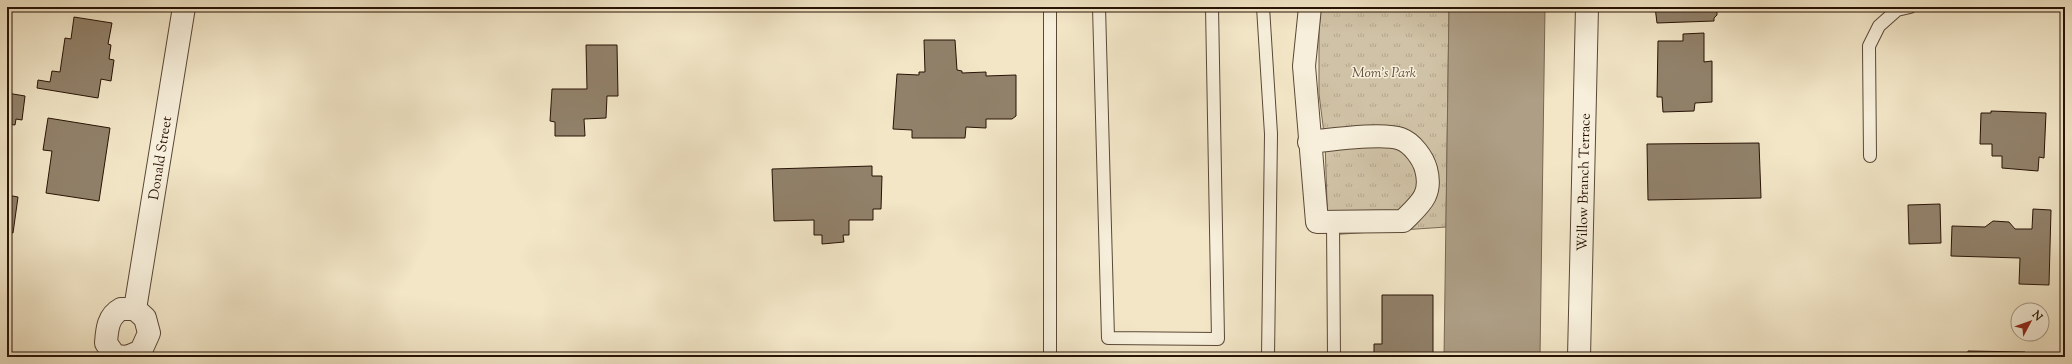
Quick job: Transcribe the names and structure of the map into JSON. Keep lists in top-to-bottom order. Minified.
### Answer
{"streets":{"street":["Donald Street","Willow Branch Terrace"]},"parks":["Mom's Park"],"north":"top right"}
